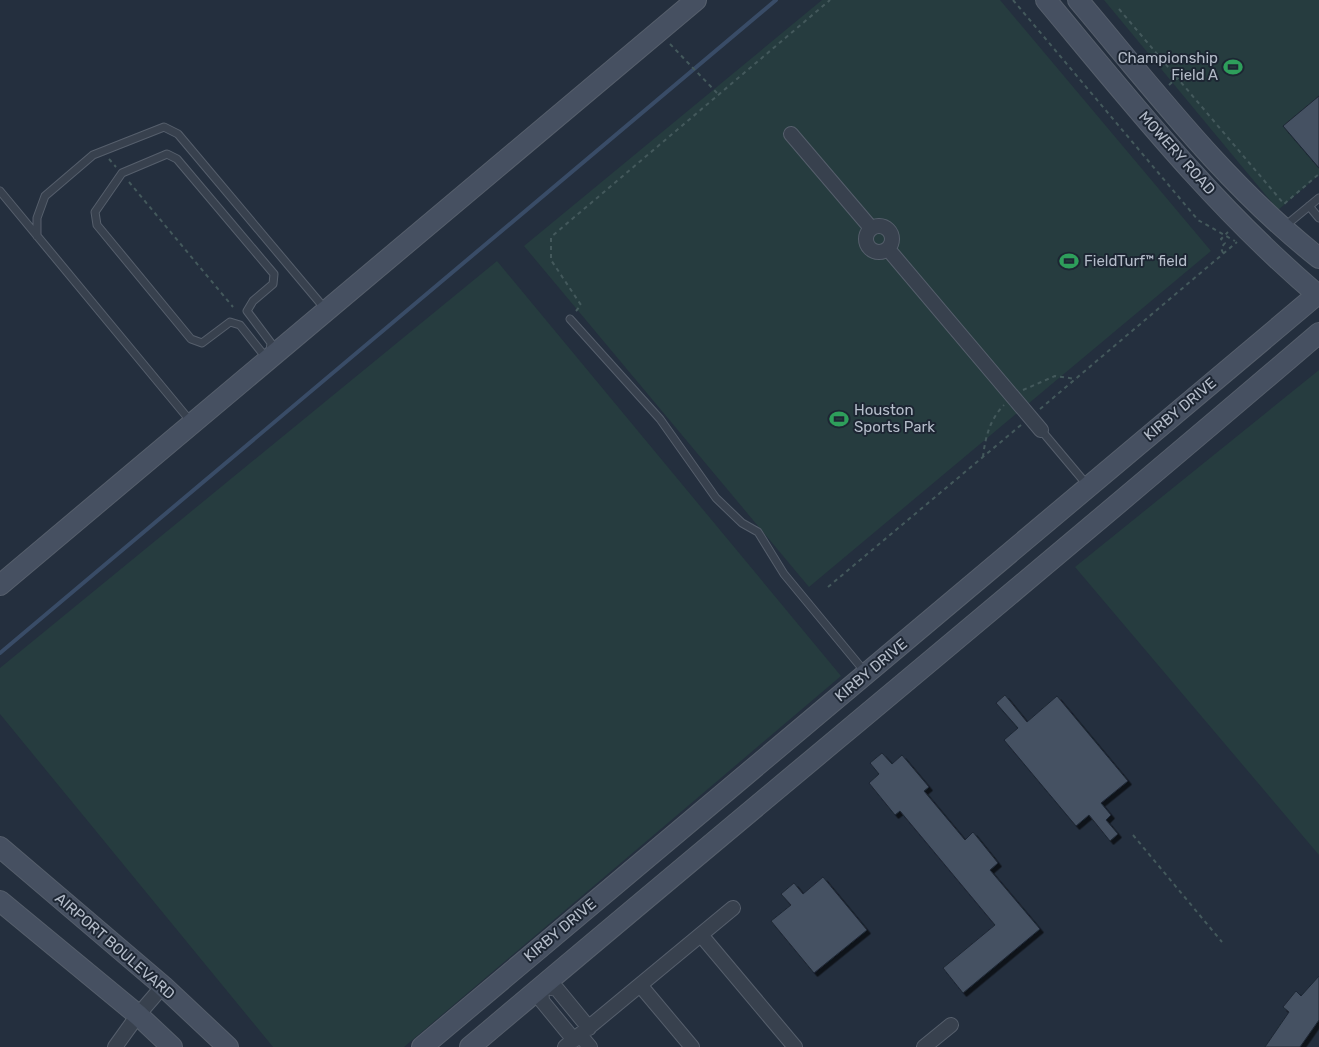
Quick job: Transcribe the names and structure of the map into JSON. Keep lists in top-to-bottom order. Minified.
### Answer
{"streets":{"street":["MOWERY ROAD","KIRBY DRIVE","AIRPORT BOULEVARD"]},"crossings":[["MOWERY ROAD","KIRBY DRIVE"]],"places":{"sports":["Championship Field A","FieldTurf™ field","Houston Sports Park"]}}
